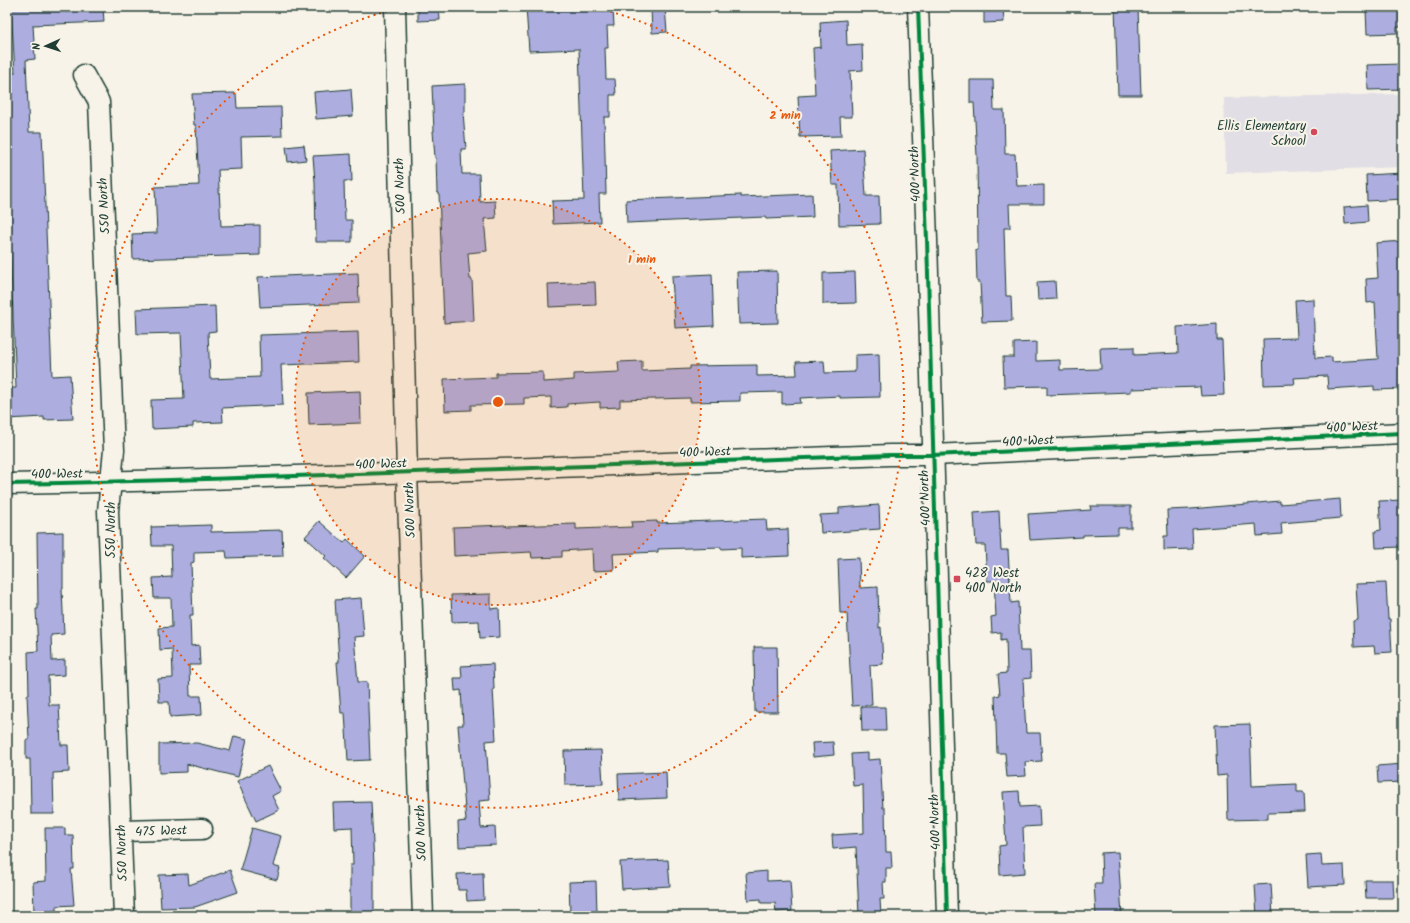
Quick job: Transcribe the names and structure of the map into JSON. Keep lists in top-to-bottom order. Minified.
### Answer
{"streets":{"street":["400 North","500 North","550 North","400 West","475 West"]},"crossings":[["400 North","400 West"],["500 North","400 West"],["550 North","400 West"],["550 North","475 West"]],"places":{"other":["Ellis Elementary School"],"transit":["428 West 400 North"]},"north":"left","rings":["2 min","1 min"]}
